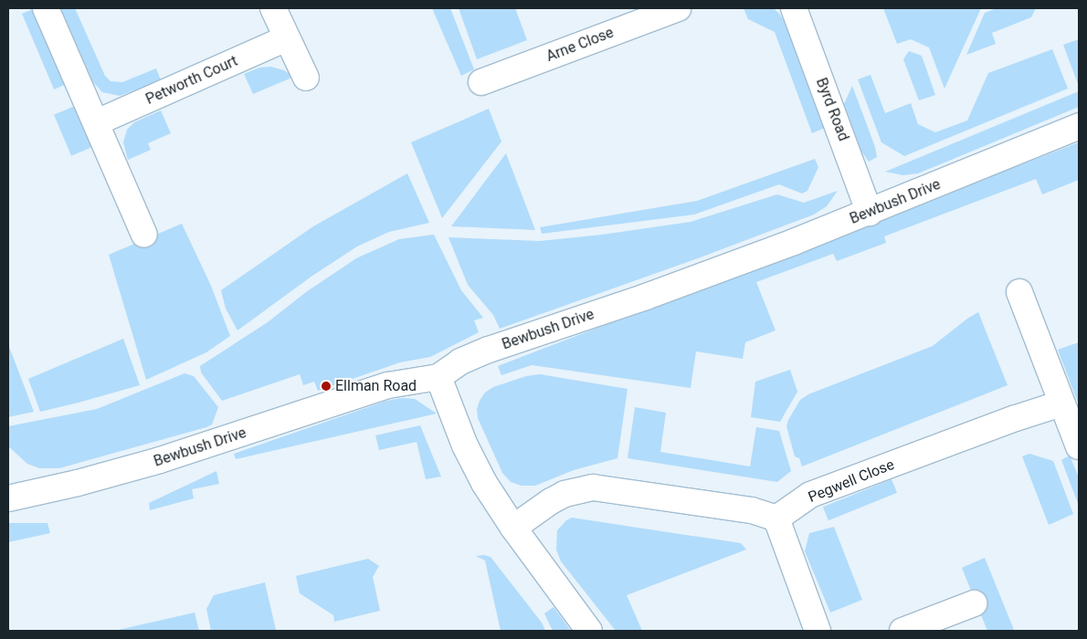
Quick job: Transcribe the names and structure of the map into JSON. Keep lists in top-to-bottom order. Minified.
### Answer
{"streets":{"street":["Arne Close","Petworth Court","Byrd Road","Bewbush Drive","Pegwell Close"]},"crossings":[["Byrd Road","Bewbush Drive"]],"places":["Ellman Road"]}
